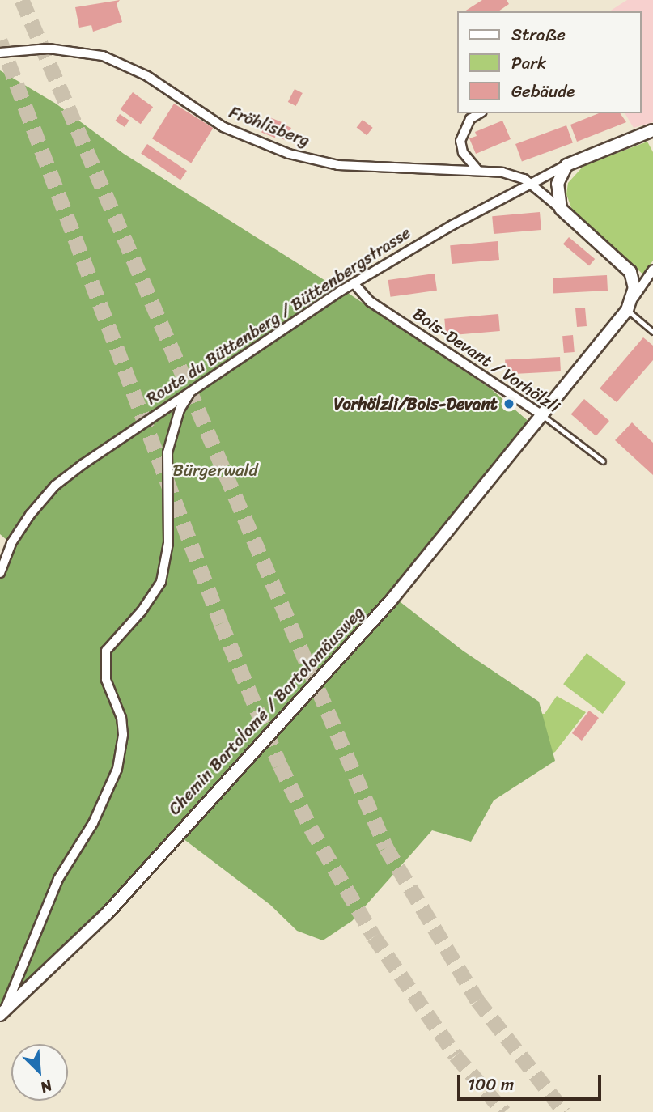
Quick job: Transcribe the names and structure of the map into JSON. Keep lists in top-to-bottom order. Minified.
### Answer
{"streets":{"street":["Fröhlisberg","Route du Büttenberg / Büttenbergstrasse","Bois-Devant / Vorhölzli","Chemin Bartolomé / Bartolomäusweg"]},"crossings":[["Fröhlisberg","Route du Büttenberg / Büttenbergstrasse"],["Route du Büttenberg / Büttenbergstrasse","Bois-Devant / Vorhölzli"],["Bois-Devant / Vorhölzli","Chemin Bartolomé / Bartolomäusweg"]],"parks":["Bürgerwald"],"places":["Vorhölzli/Bois-Devant"],"legend":["Straße","Park","Gebäude"],"scale_bar":"100 m","north":"bottom right"}
